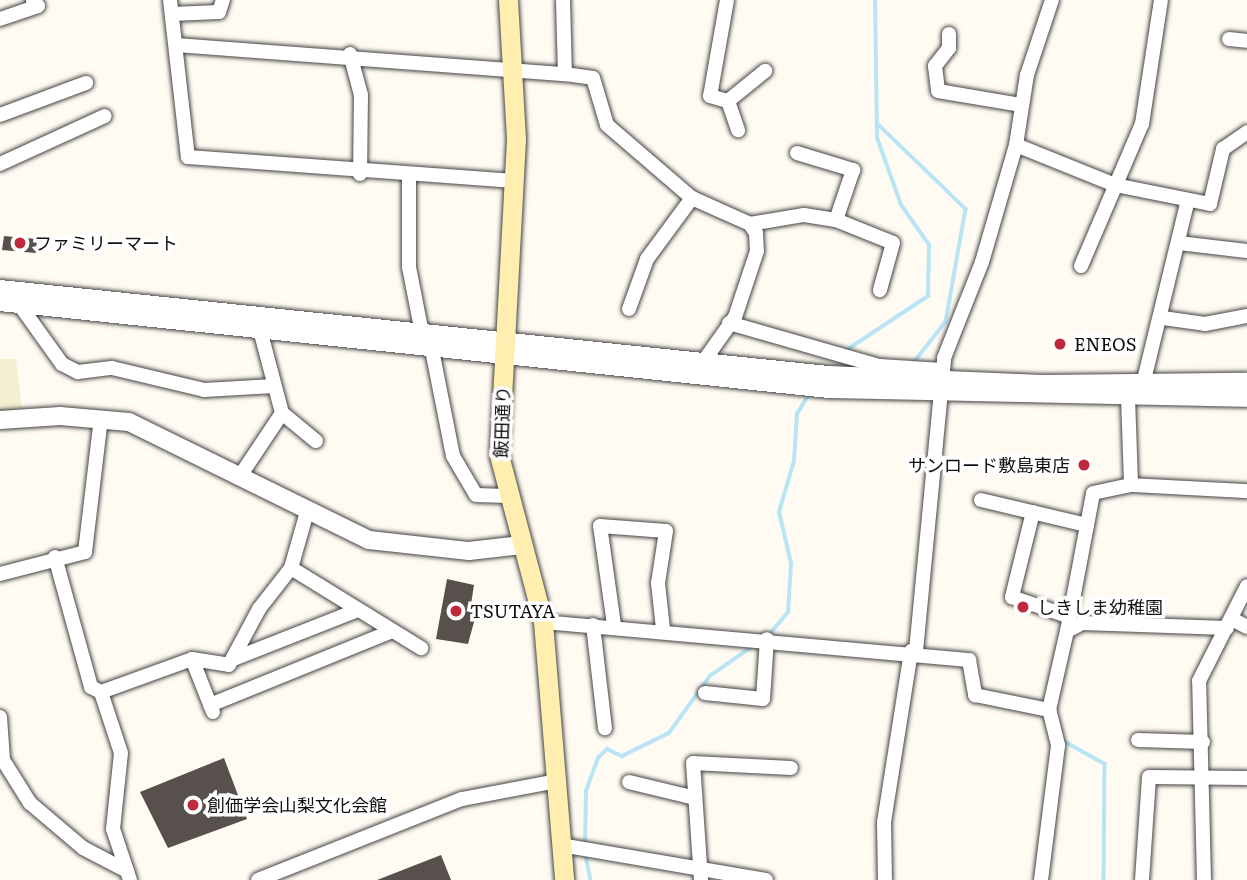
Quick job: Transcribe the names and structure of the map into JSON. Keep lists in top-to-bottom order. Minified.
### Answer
{"streets":{"main road":["飯田通り"]},"places":["ファミリーマート","ENEOS","サンロード敷島東店","しきしま幼稚園","TSUTAYA","創価学会山梨文化会館"]}
